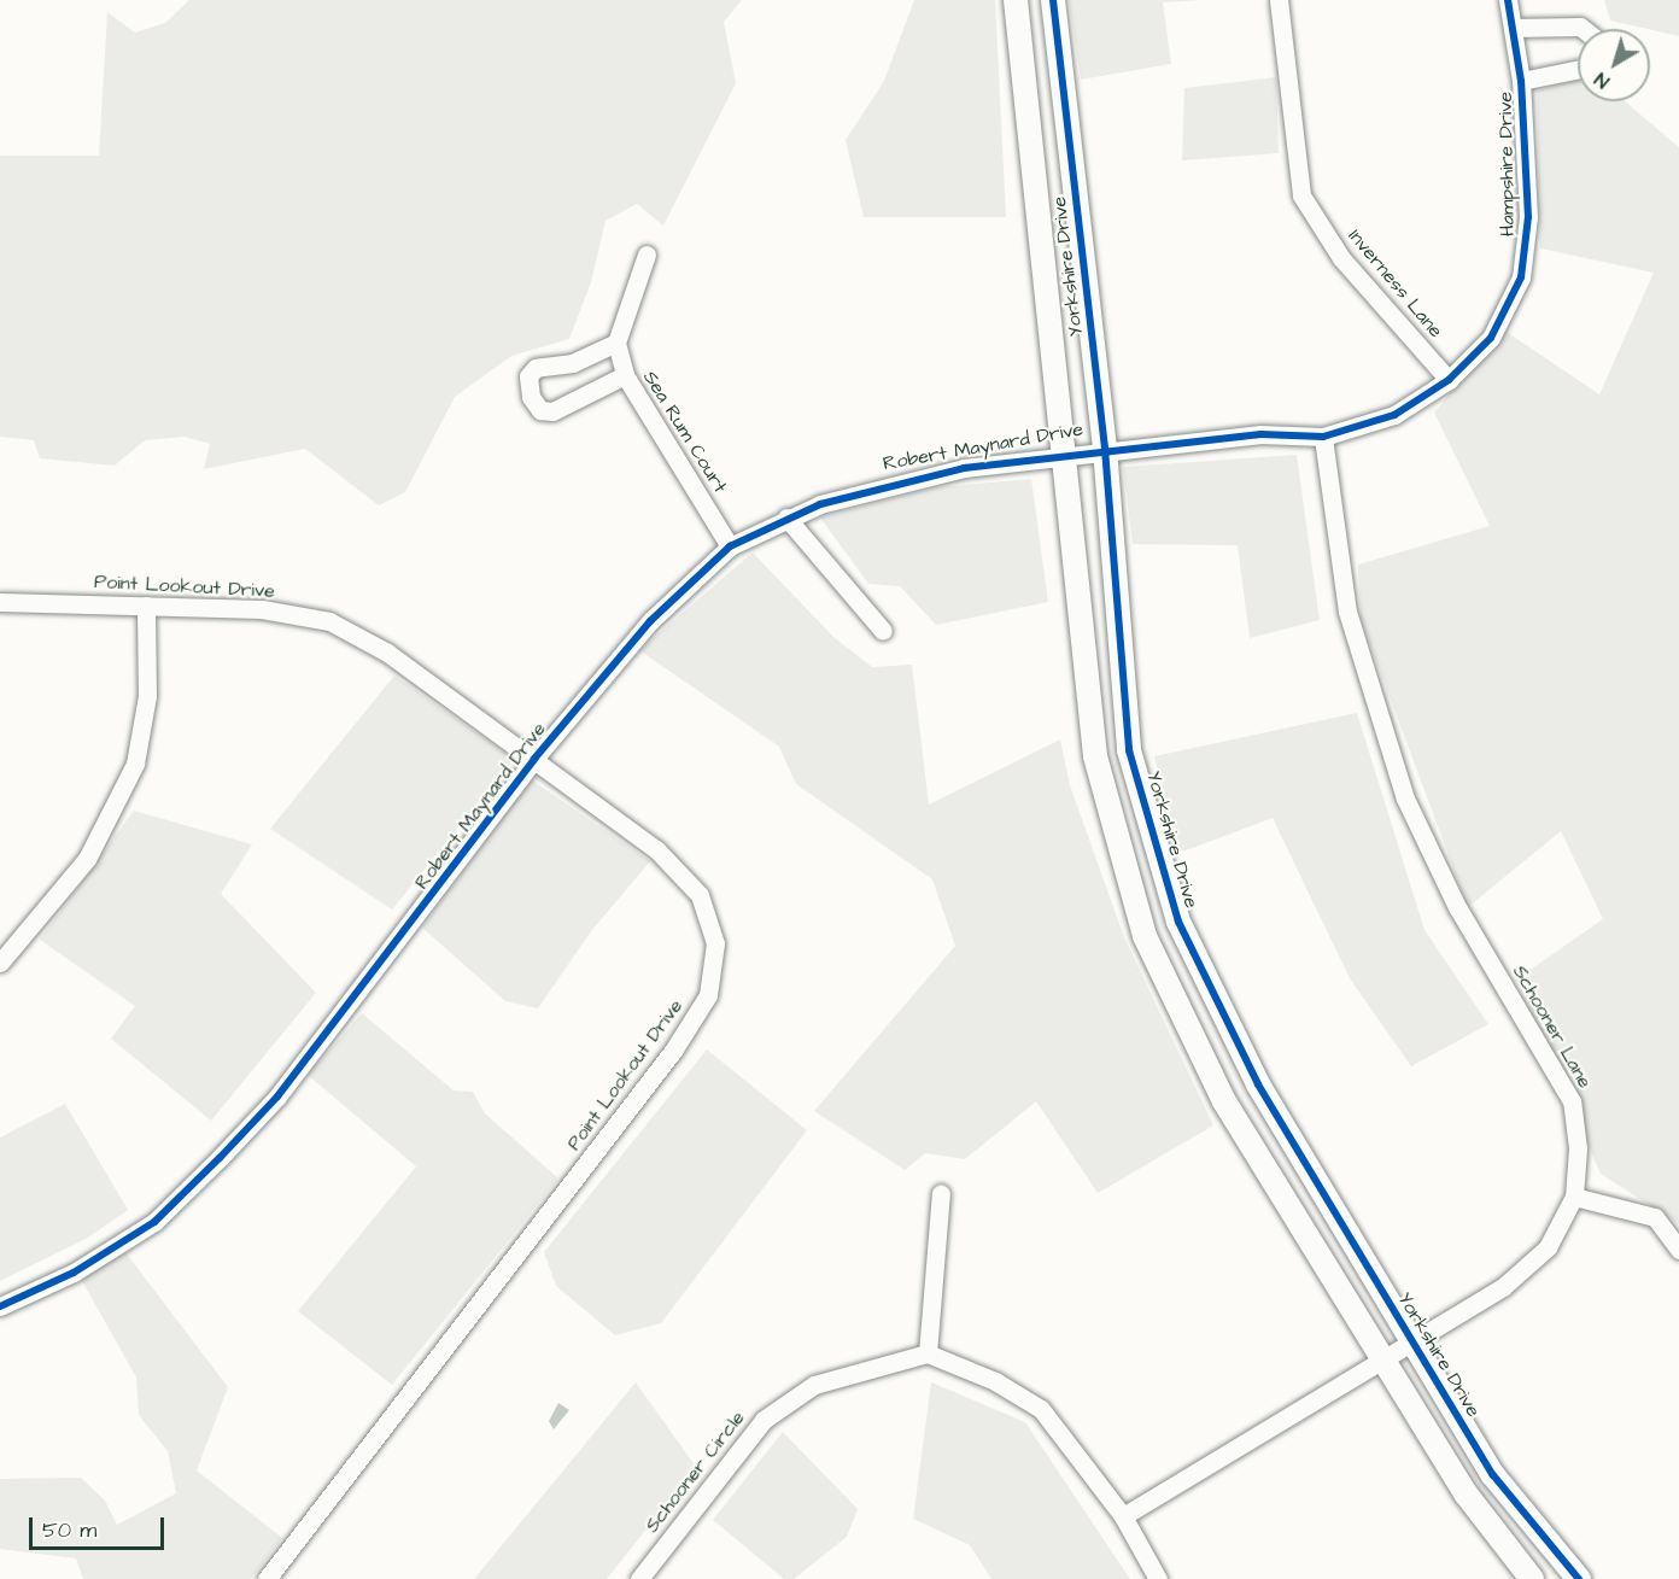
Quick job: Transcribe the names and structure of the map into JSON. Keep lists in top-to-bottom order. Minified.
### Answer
{"streets":{"street":["Hampshire Drive","Yorkshire Drive","Inverness Lane","Sea Rum Court","Robert Maynard Drive","Point Lookout Drive","Schooner Lane","Schooner Circle"]},"crossings":[["Hampshire Drive","Yorkshire Drive"],["Hampshire Drive","Inverness Lane"],["Hampshire Drive","Robert Maynard Drive"],["Hampshire Drive","Schooner Lane"],["Yorkshire Drive","Robert Maynard Drive"],["Yorkshire Drive","Schooner Lane"],["Sea Rum Court","Robert Maynard Drive"],["Robert Maynard Drive","Point Lookout Drive"]],"scale_bar":"50 m","north":"bottom left"}
